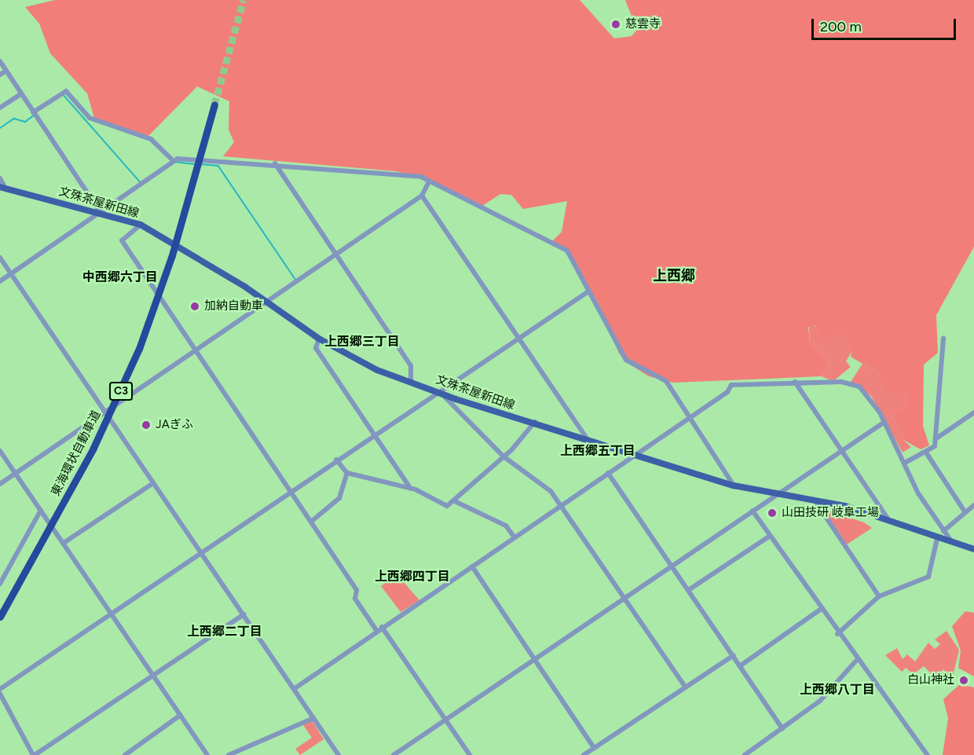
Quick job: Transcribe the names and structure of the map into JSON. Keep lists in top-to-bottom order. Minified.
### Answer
{"streets":{"highway":["C3","東海環状自動車道"],"main road":["文殊茶屋新田線"]},"districts":["上西郷","中西郷六丁目","上西郷三丁目","上西郷五丁目","上西郷四丁目","上西郷二丁目","上西郷八丁目"],"places":["慈雲寺","加納自動車","JAぎふ","山田技研 岐阜工場","白山神社"],"scale_bar":"200 m"}
